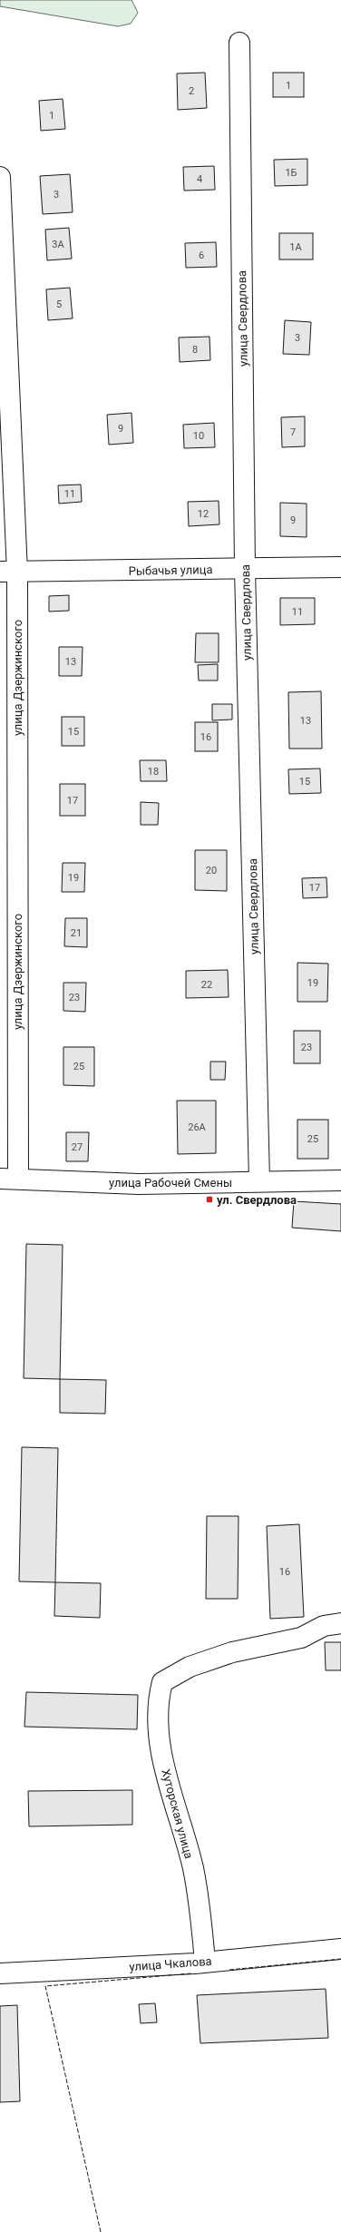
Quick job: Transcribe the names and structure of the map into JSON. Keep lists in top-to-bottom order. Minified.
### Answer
{"streets":{"street":["улица Свердлова","Рыбачья улица","улица Дзержинского","улица Рабочей Смены","Хуторская улица","улица Чкалова"]},"crossings":[["улица Свердлова","Рыбачья улица"],["улица Свердлова","улица Рабочей Смены"],["Рыбачья улица","улица Дзержинского"],["улица Дзержинского","улица Рабочей Смены"],["Хуторская улица","улица Чкалова"]],"places":{"transit":["ул. Свердлова"]},"house_numbers":["1","2","1","1Б","4","3","3А","1А","6","5","3","8","9","7","10","11","12","9","11","13","13","15","16","18","15","17","20","19","17","21","19","22","23","23","25","26А","25","27","16"]}
